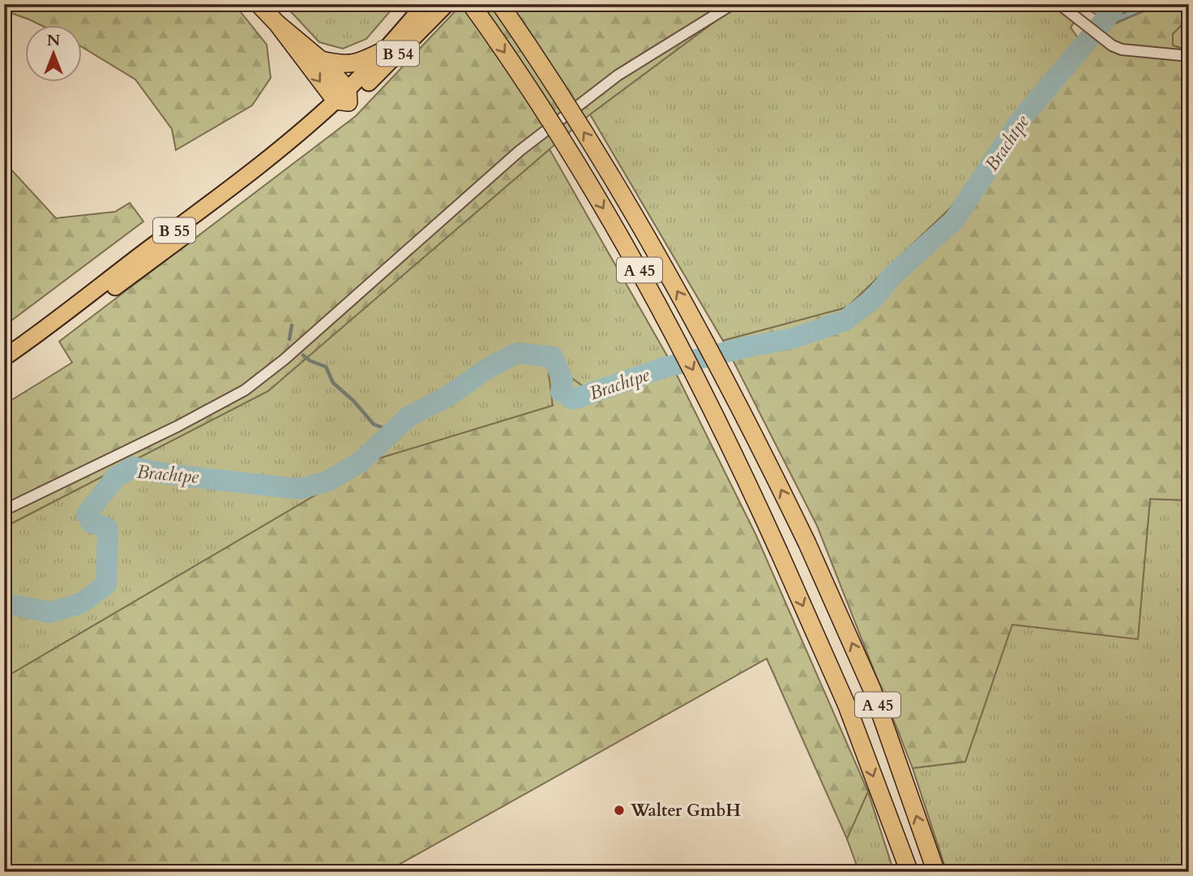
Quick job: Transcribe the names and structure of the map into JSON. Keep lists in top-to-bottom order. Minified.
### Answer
{"streets":{"highway":["A 45"],"main road":["B 54","B 55"]},"crossings":[["B 54","B 55"]],"water":["Brachtpe"],"places":["Walter GmbH"],"north":"top"}
